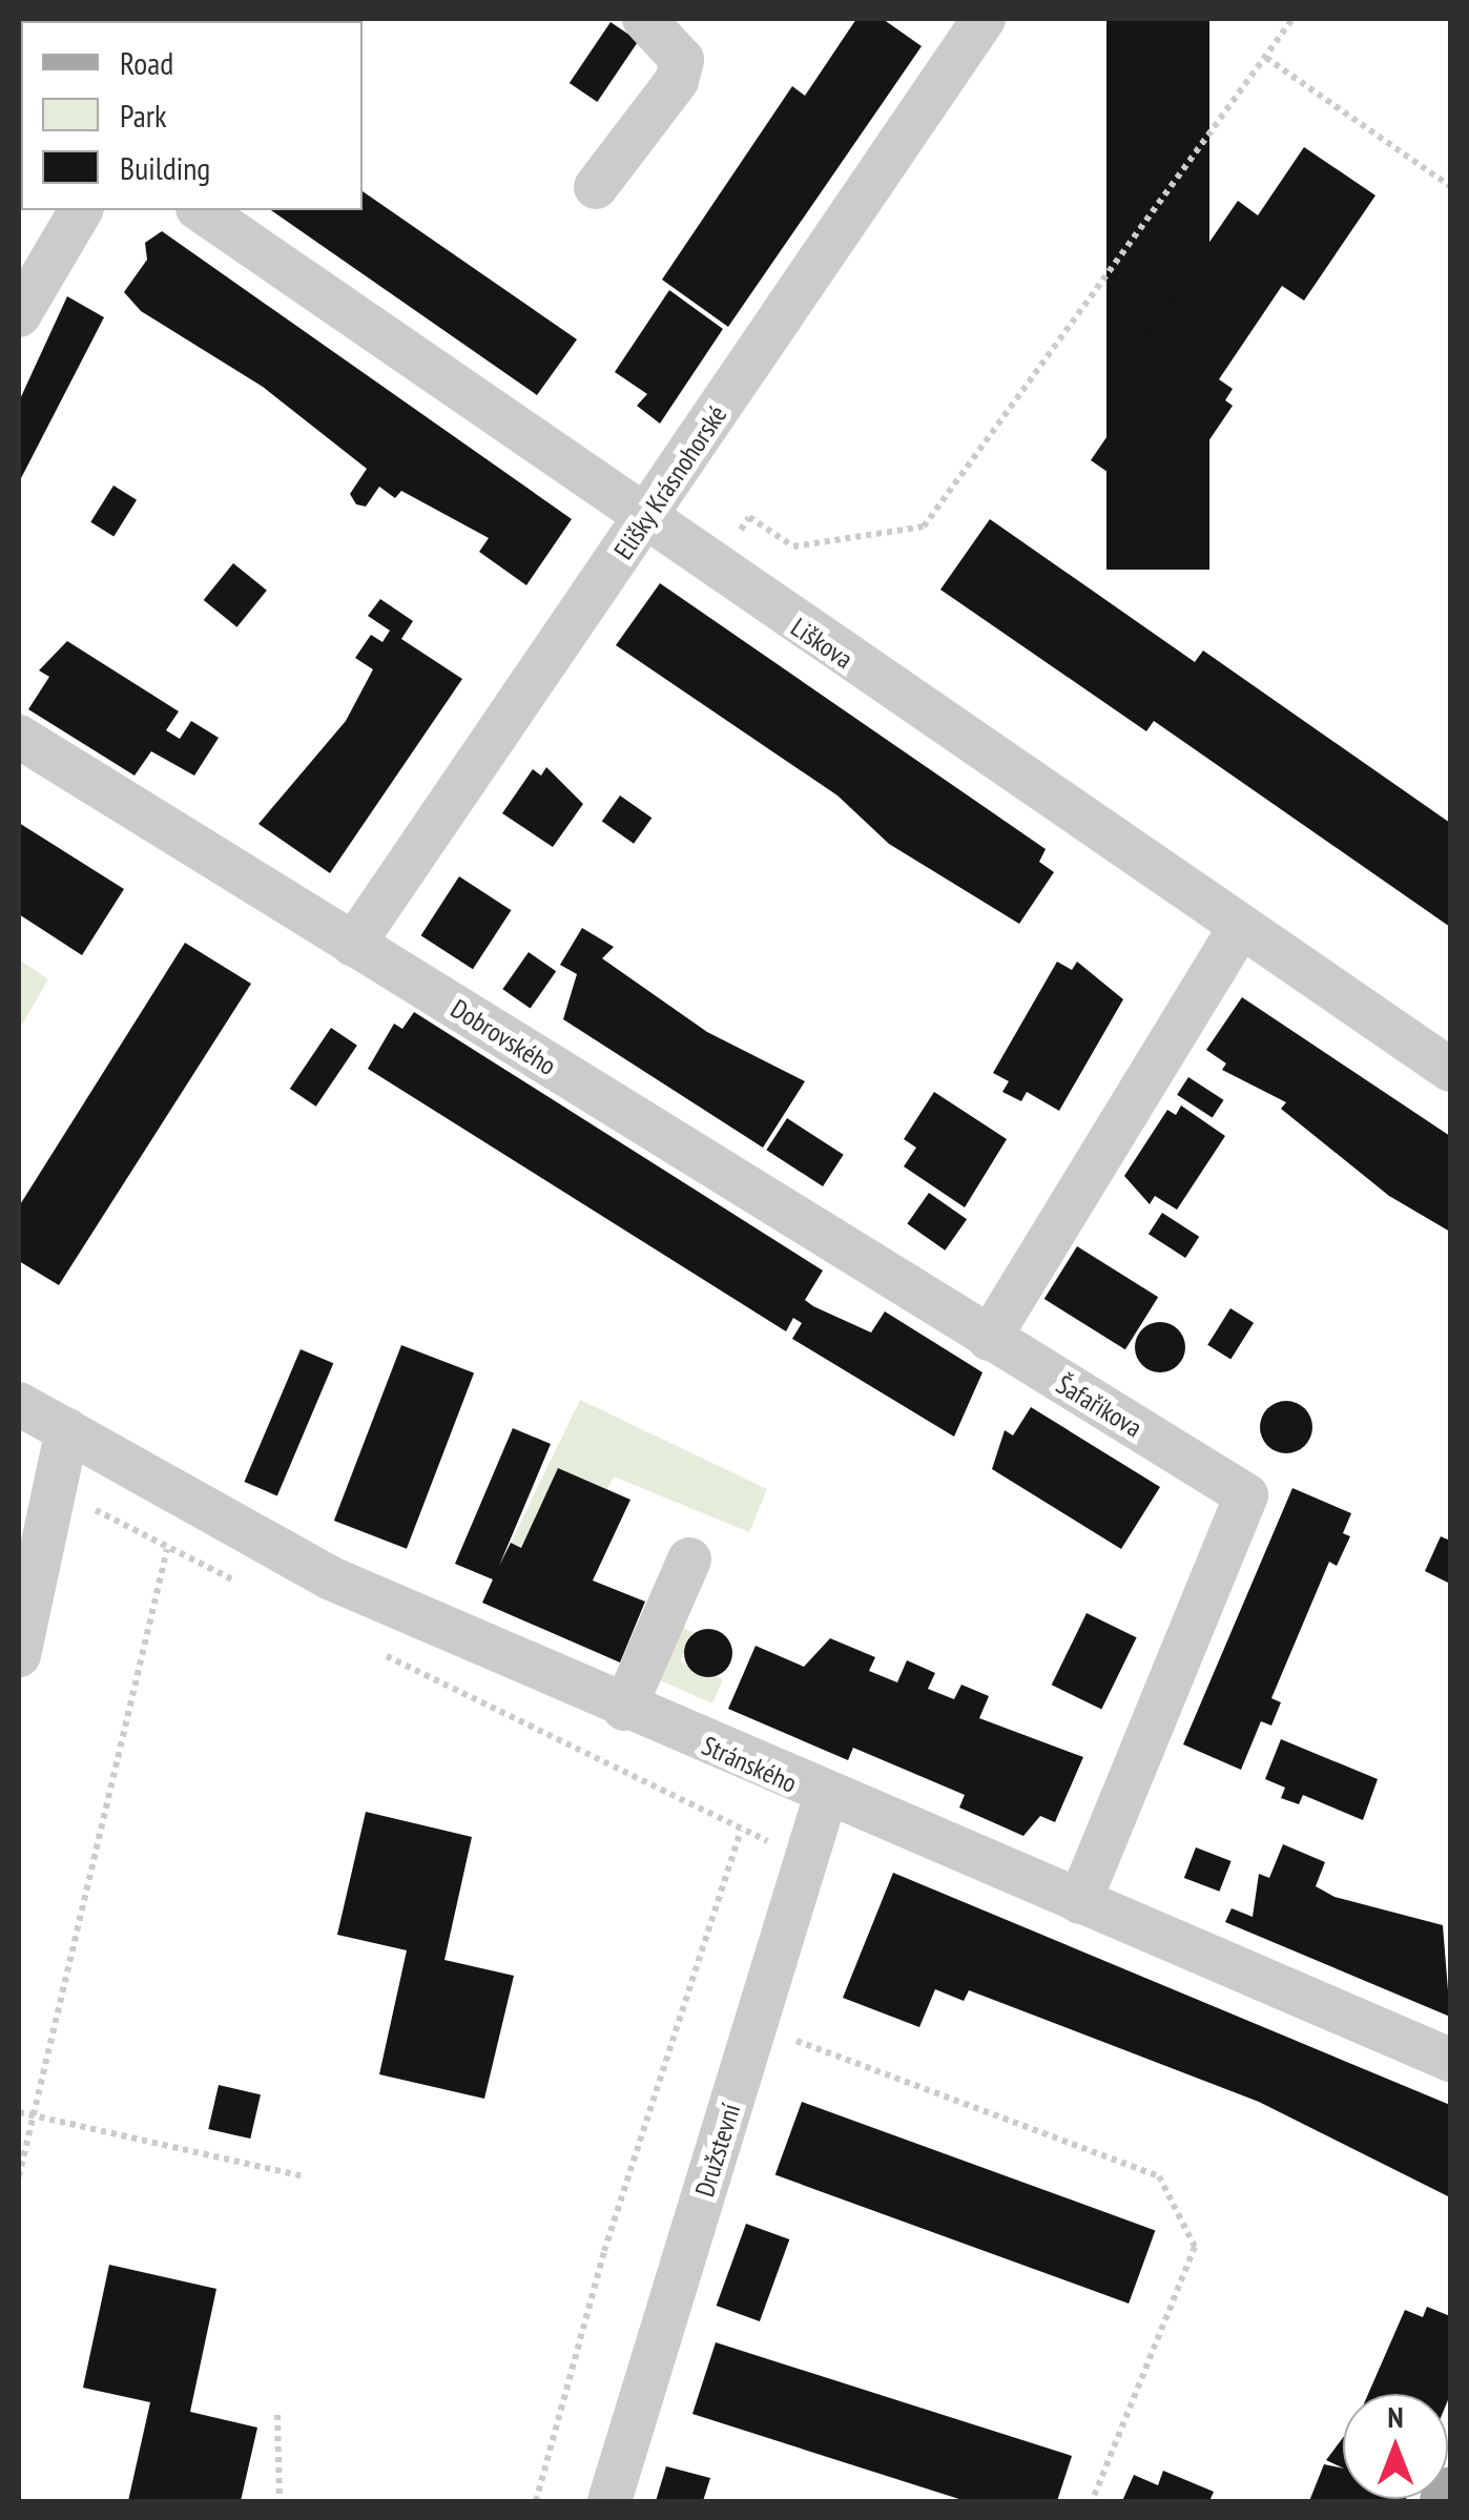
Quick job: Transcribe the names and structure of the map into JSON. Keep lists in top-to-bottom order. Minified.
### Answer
{"streets":{"street":["Elišky Krásnohorské","Liškova","Dobrovského","Šafaříkova","Stránského","Družstevní"]},"crossings":[["Elišky Krásnohorské","Liškova"],["Elišky Krásnohorské","Dobrovského"],["Dobrovského","Šafaříkova"],["Šafaříkova","Stránského"],["Stránského","Družstevní"]],"legend":["Road","Park","Building"],"north":"top"}
